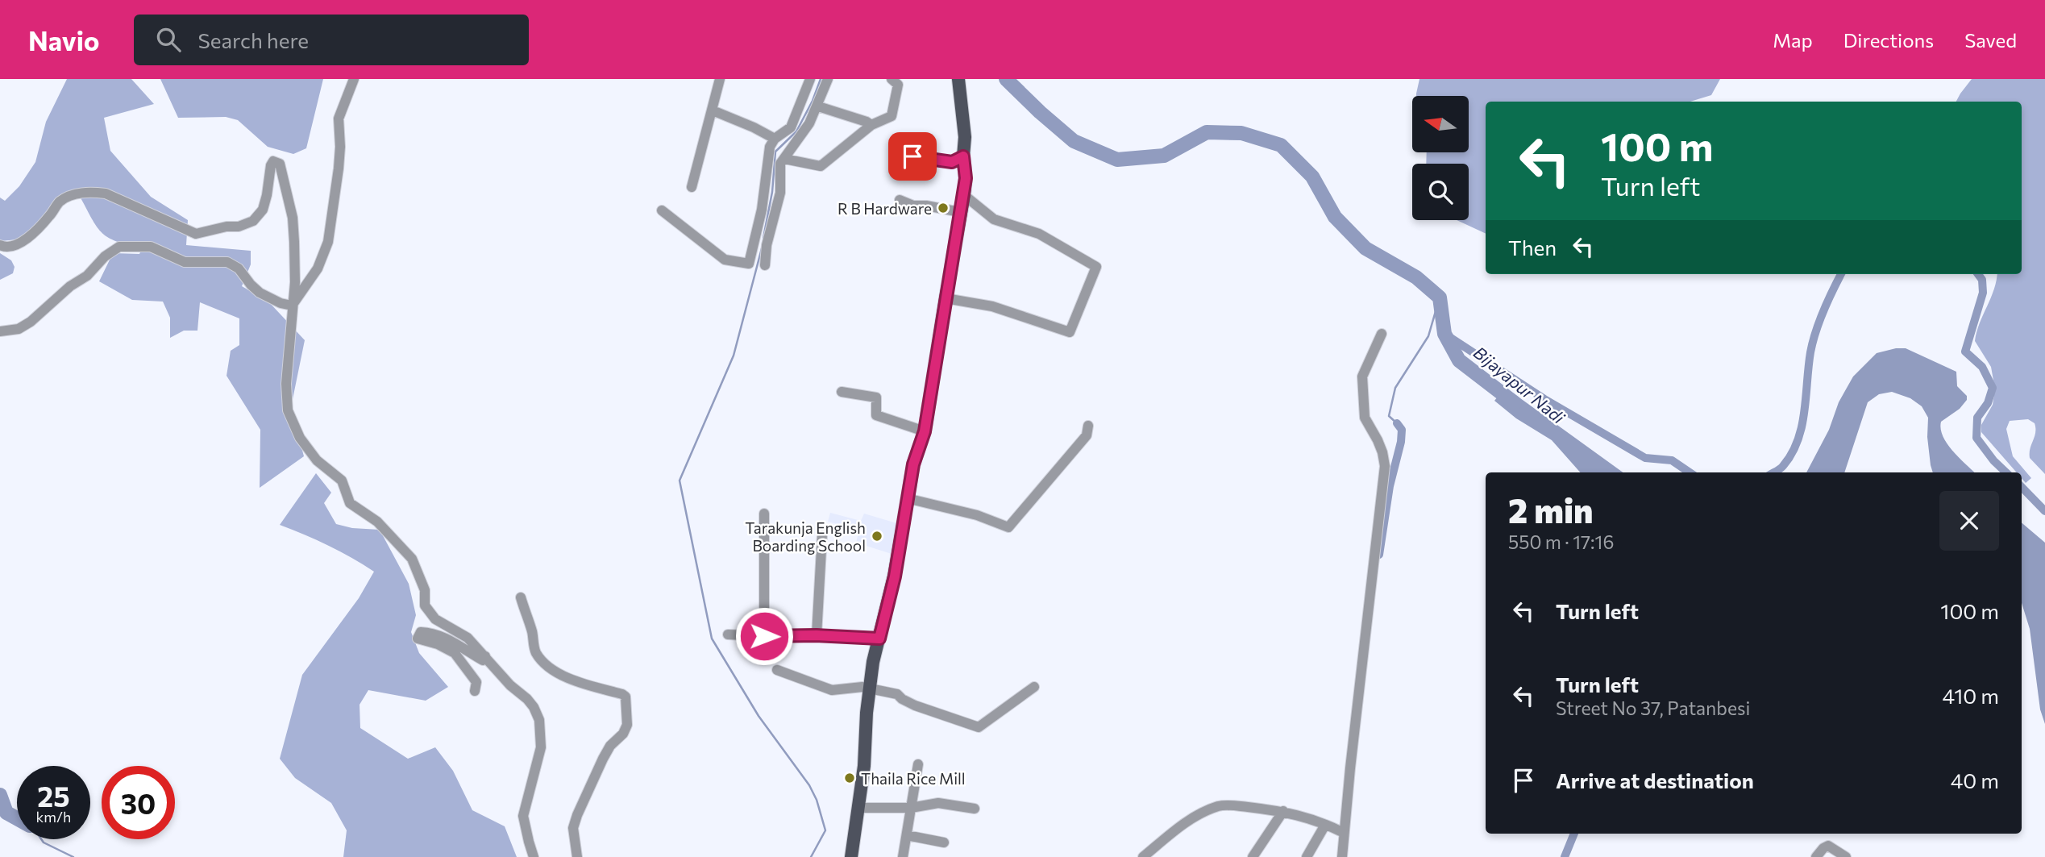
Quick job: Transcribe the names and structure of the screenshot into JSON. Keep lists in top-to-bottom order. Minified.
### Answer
{"water":["Bijayapur Nadi"],"places":["R B Hardware","Tarakunja English Boarding School","Thaila Rice Mill"],"north":"left","page":{"header":"Navio","search":"Search here","nav":["Map","Directions","Saved"],"turn":["100 m","Turn left"],"then":"Then","heading":["2 min","550 m · 17:16"],"list":[{"name":"Turn left","value":"100 m"},{"name":"Turn left","note":"Street No 37, Patanbesi","value":"410 m"},{"name":"Arrive at destination","value":"40 m"}],"speed":"25 km/h","limit":"30"}}
